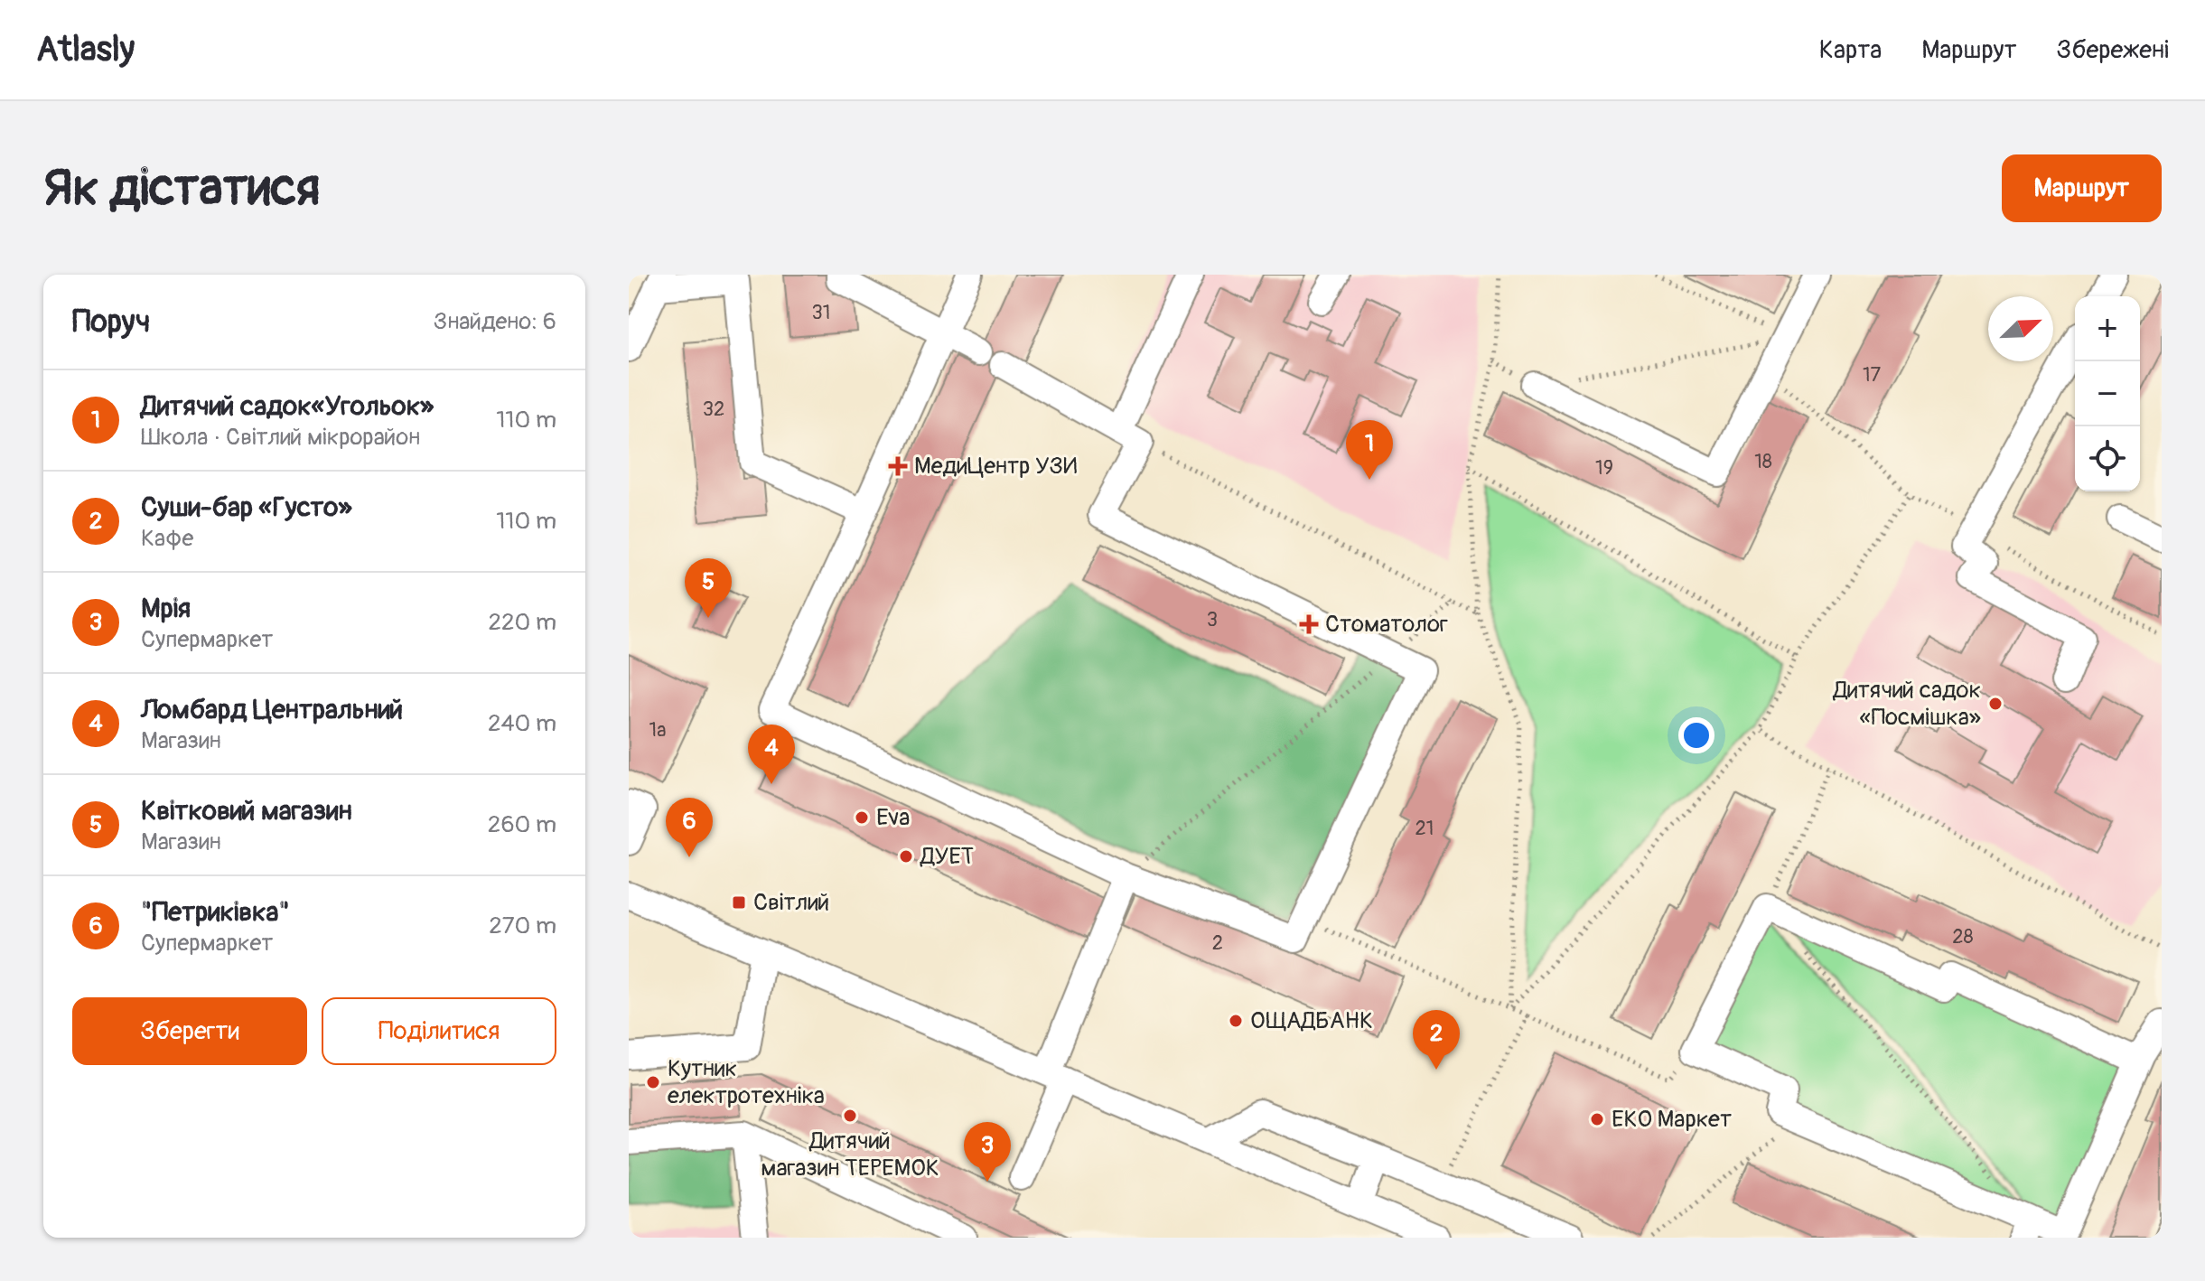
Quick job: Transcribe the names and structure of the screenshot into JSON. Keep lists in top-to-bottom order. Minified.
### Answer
{"places":{"health":["МедиЦентр УЗИ","Стоматолог"],"other":["Дитячий садок «Посмішка»","Eva","ДУЕТ","ОЩАДБАНК","Кутник електротехніка","Дитячий магазин ТЕРЕМОК","ЕКО Маркет"],"transit":["Світлий"]},"house_numbers":["31","17","32","18","19","3","1а","21","28","2"],"north":"top right","page":{"header":"Atlasly","nav":["Карта","Маршрут","Збережені"],"buttons":["Маршрут",["Зберегти","Поділитися"]],"title":"Як дістатися","heading":["Поруч","Знайдено: 6"],"map_buttons":["+","−"],"list":[{"mark":"1","name":"Дитячий садок«Угольок»","note":"Школа · Світлий мікрорайон","value":"110 m"},{"mark":"2","name":"Суши-бар «Густо»","note":"Кафе","value":"110 m"},{"mark":"3","name":"Мрія","note":"Супермаркет","value":"220 m"},{"mark":"4","name":"Ломбард Центральний","note":"Магазин","value":"240 m"},{"mark":"5","name":"Квітковий магазин","note":"Магазин","value":"260 m"},{"mark":"6","name":"\"Петриківка\"","note":"Супермаркет","value":"270 m"}],"pins":["1","5","4","6","2","3"]}}
